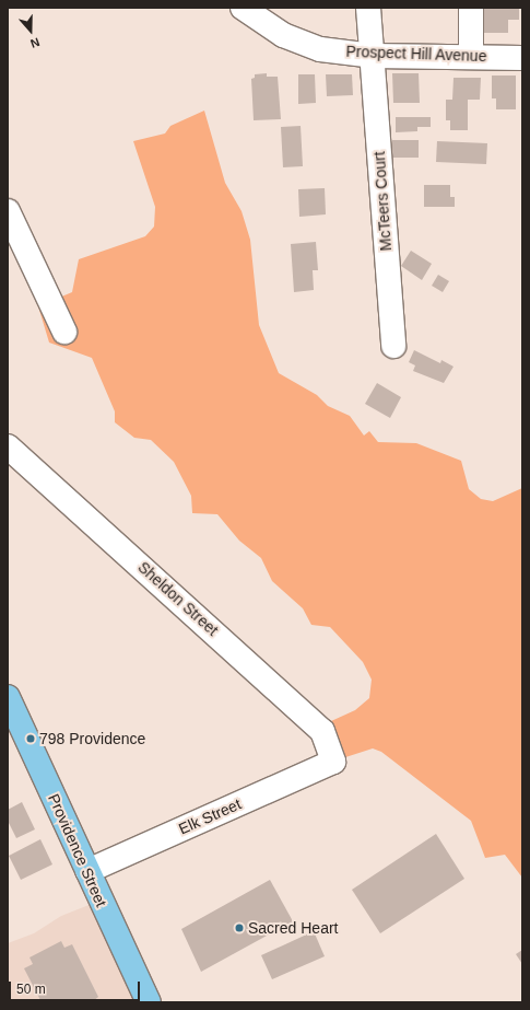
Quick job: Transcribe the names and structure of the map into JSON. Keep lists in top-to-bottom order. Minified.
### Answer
{"streets":{"main road":["Providence Street"],"street":["Prospect Hill Avenue","McTeers Court","Sheldon Street","Elk Street"]},"crossings":[["Prospect Hill Avenue","McTeers Court"],["Sheldon Street","Elk Street"],["Elk Street","Providence Street"]],"places":["798 Providence","Sacred Heart"],"scale_bar":"50 m","north":"bottom"}
